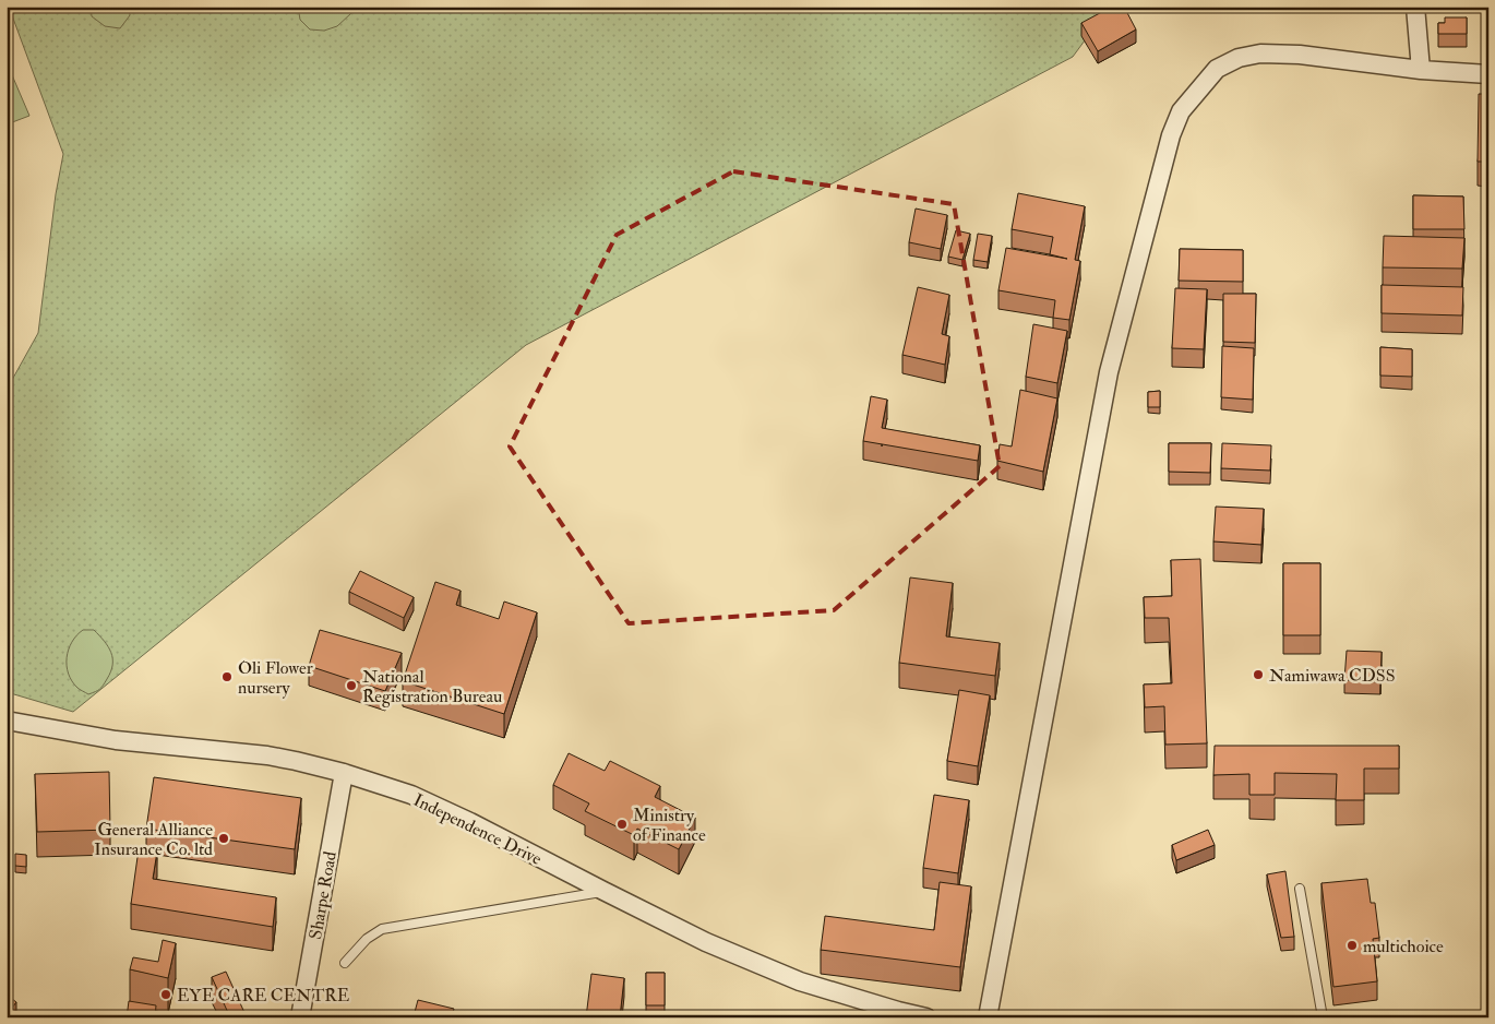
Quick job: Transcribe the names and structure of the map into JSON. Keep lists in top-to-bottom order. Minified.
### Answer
{"streets":{"street":["Independence Drive","Sharpe Road"]},"crossings":[["Independence Drive","Sharpe Road"]],"places":["Namiwawa CDSS","Oli Flower nursery","National Registration Bureau","Ministry of Finance","General Alliance Insurance Co. ltd","multichoice","EYE CARE CENTRE"]}
